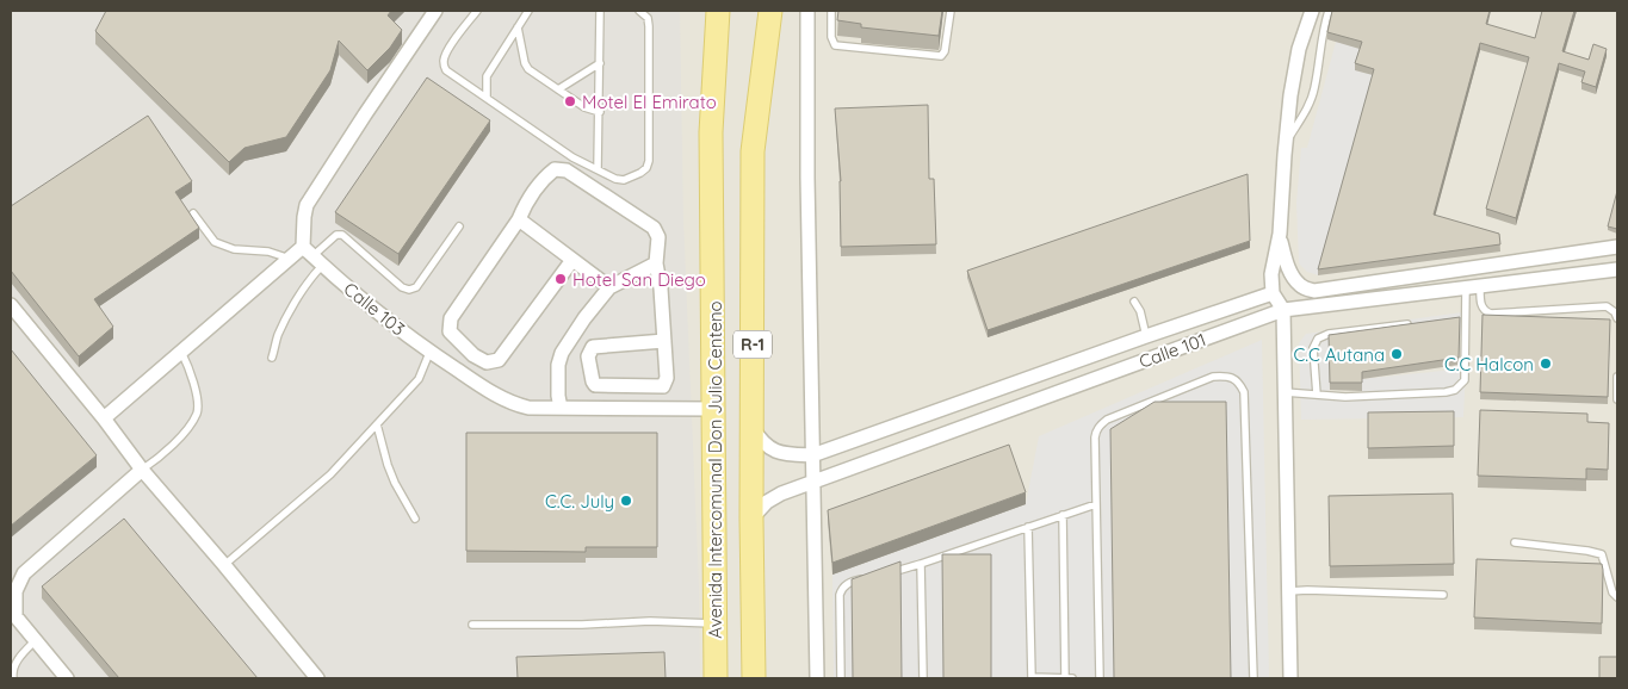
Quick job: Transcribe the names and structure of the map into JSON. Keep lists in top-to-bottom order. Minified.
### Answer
{"streets":{"main road":["R-1","Avenida Intercomunal Don Julio Centeno"],"street":["Calle 103","Calle 101"]},"crossings":[["Calle 103","Avenida Intercomunal Don Julio Centeno"],["Calle 101","Avenida Intercomunal Don Julio Centeno"]],"places":["Motel El Emirato","Hotel San Diego","C.C Autana","C.C Halcon","C.C. July"]}
